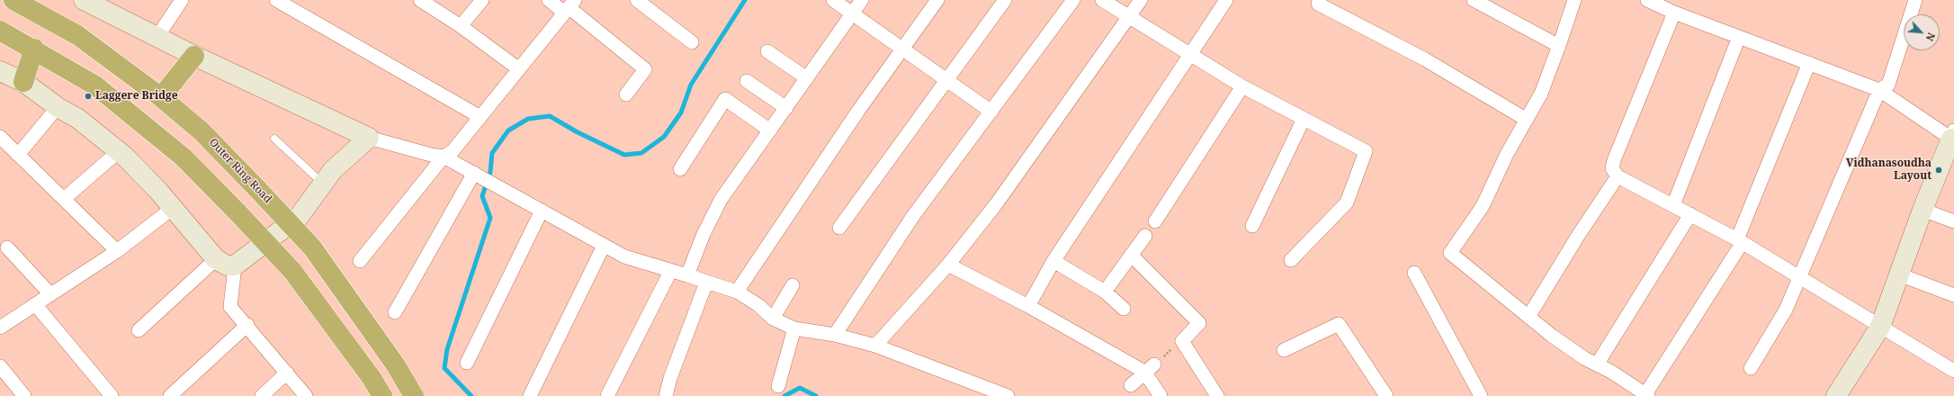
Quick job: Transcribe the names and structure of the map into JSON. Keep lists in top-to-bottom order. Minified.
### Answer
{"streets":{"highway":["Outer Ring Road"]},"places":["Laggere Bridge","Vidhanasoudha Layout"],"north":"bottom right"}
